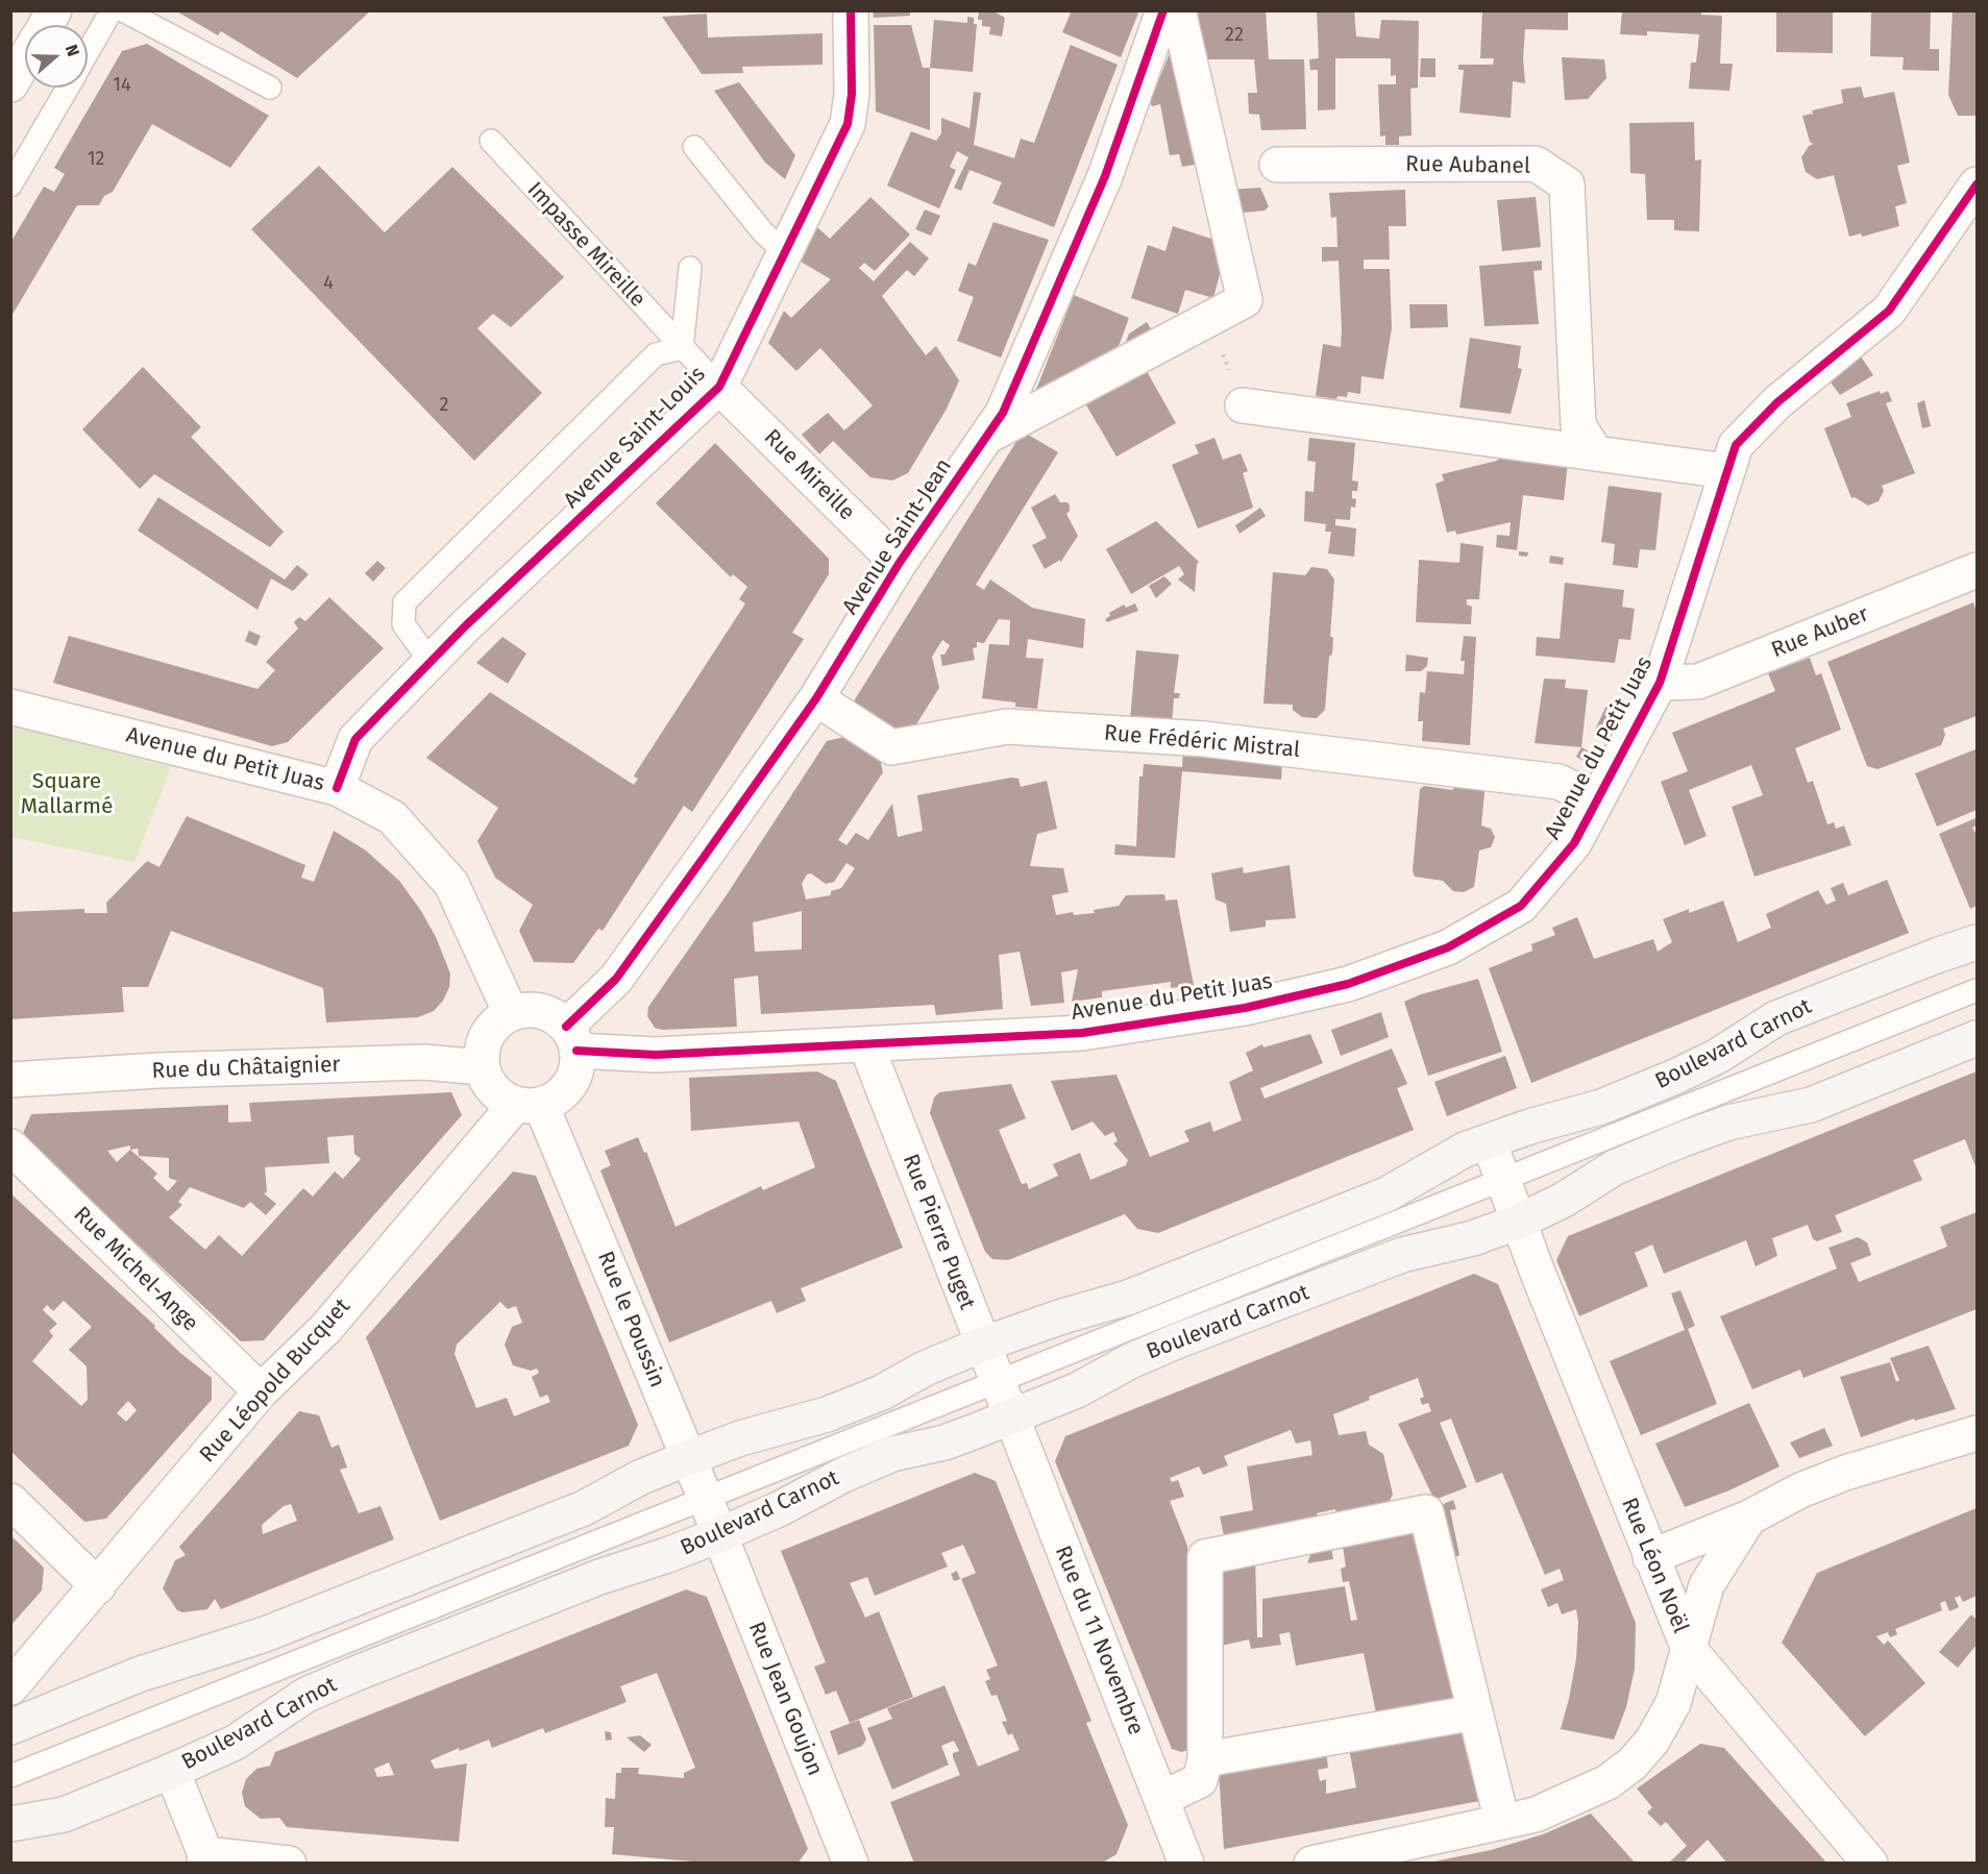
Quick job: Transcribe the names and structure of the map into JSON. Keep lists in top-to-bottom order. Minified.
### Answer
{"streets":{"main road":["Boulevard Carnot"],"street":["Rue Aubanel","Avenue Saint-Louis","Rue Mireille","Avenue Saint-Jean","Rue Auber","Rue Frédéric Mistral","Avenue du Petit Juas","Rue du Châtaignier","Rue Pierre Puget","Rue Michel-Ange","Rue le Poussin","Rue Léopold Bucquet","Rue Léon Noël","Rue du 11 Novembre","Rue Jean Goujon"],"lane":["Impasse Mireille"]},"crossings":[["Impasse Mireille","Avenue Saint-Louis"],["Impasse Mireille","Rue Mireille"],["Avenue Saint-Louis","Rue Mireille"],["Avenue Saint-Louis","Avenue du Petit Juas"],["Rue Mireille","Avenue Saint-Jean"],["Avenue Saint-Jean","Rue Frédéric Mistral"],["Avenue Saint-Jean","Avenue du Petit Juas"],["Avenue Saint-Jean","Rue du Châtaignier"],["Avenue Saint-Jean","Rue le Poussin"],["Avenue Saint-Jean","Rue Léopold Bucquet"],["Rue Auber","Avenue du Petit Juas"],["Rue Frédéric Mistral","Avenue du Petit Juas"],["Avenue du Petit Juas","Rue du Châtaignier"],["Avenue du Petit Juas","Rue Pierre Puget"],["Avenue du Petit Juas","Rue le Poussin"],["Avenue du Petit Juas","Rue Léopold Bucquet"],["Boulevard Carnot","Rue Pierre Puget"],["Boulevard Carnot","Rue le Poussin"],["Boulevard Carnot","Rue Léon Noël"],["Boulevard Carnot","Rue du 11 Novembre"],["Boulevard Carnot","Rue Jean Goujon"],["Rue du Châtaignier","Rue le Poussin"],["Rue du Châtaignier","Rue Léopold Bucquet"],["Rue Pierre Puget","Rue du 11 Novembre"],["Rue Michel-Ange","Rue Léopold Bucquet"],["Rue le Poussin","Rue Léopold Bucquet"],["Rue le Poussin","Rue Jean Goujon"]],"parks":["Square Mallarmé"],"house_numbers":["22","14","12","4","2"],"north":"right"}
